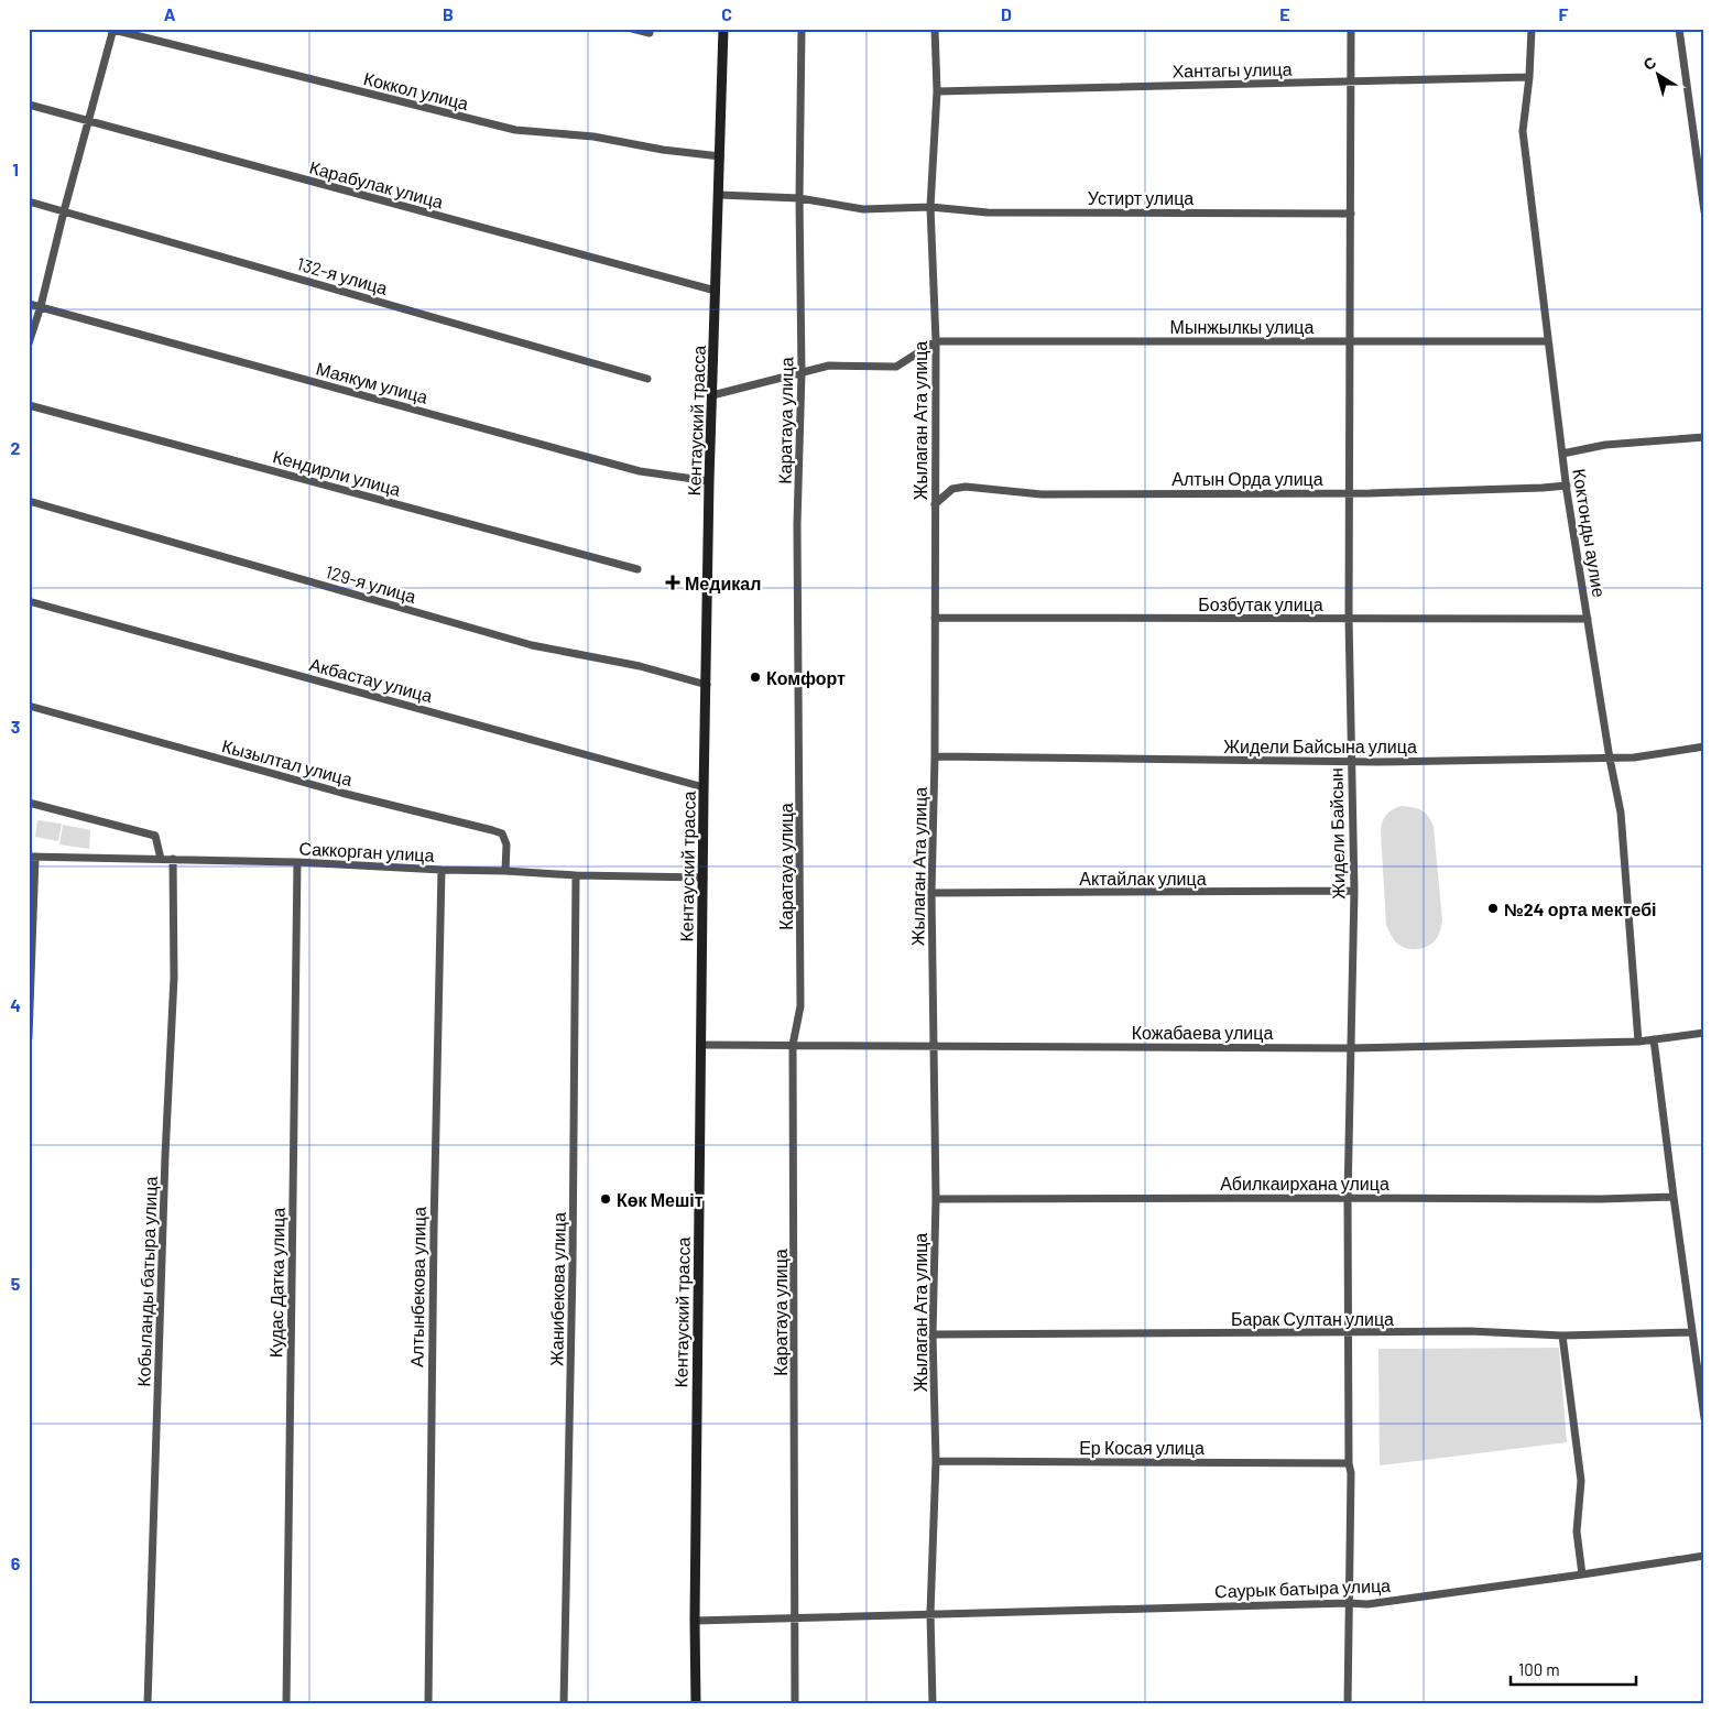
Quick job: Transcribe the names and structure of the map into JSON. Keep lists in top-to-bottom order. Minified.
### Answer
{"streets":{"main road":["Кентауский трасса"],"street":["Хантагы улица","Коккол улица","Карабулак улица","Устирт улица","132-я улица","Мынжылкы улица","Маякум улица","Каратауа улица","Жылаган Ата улица","Кендирли улица","Алтын Орда улица","Коктонды аулие","129-я улица","Бозбутак улица","Акбастау улица","Жидели Байсына улица","Кызылтал улица","Жидели Байсын","Саккорган улица","Актайлак улица","Кожабаева улица","Абилкаирхана улица","Кобыланды батыра улица","Кудас Датка улица","Алтынбекова улица","Жанибекова улица","Барак Султан улица","Ер Косая улица","Саурык батыра улица"]},"crossings":[["Хантагы улица","Жылаган Ата улица"],["Хантагы улица","Коктонды аулие"],["Хантагы улица","Жидели Байсын"],["Коккол улица","Кентауский трасса"],["Карабулак улица","Кентауский трасса"],["Устирт улица","Кентауский трасса"],["Устирт улица","Каратауа улица"],["Устирт улица","Жылаган Ата улица"],["Устирт улица","Жидели Байсын"],["Мынжылкы улица","Жылаган Ата улица"],["Мынжылкы улица","Коктонды аулие"],["Мынжылкы улица","Жидели Байсын"],["Маякум улица","Кентауский трасса"],["Кентауский трасса","129-я улица"],["Кентауский трасса","Акбастау улица"],["Кентауский трасса","Саккорган улица"],["Кентауский трасса","Кожабаева улица"],["Кентауский трасса","Саурык батыра улица"],["Каратауа улица","Кожабаева улица"],["Каратауа улица","Саурык батыра улица"],["Жылаган Ата улица","Алтын Орда улица"],["Жылаган Ата улица","Бозбутак улица"],["Жылаган Ата улица","Жидели Байсына улица"],["Жылаган Ата улица","Актайлак улица"],["Жылаган Ата улица","Кожабаева улица"],["Жылаган Ата улица","Абилкаирхана улица"],["Жылаган Ата улица","Барак Султан улица"],["Жылаган Ата улица","Ер Косая улица"],["Жылаган Ата улица","Саурык батыра улица"],["Алтын Орда улица","Коктонды аулие"],["Алтын Орда улица","Жидели Байсын"],["Коктонды аулие","Бозбутак улица"],["Коктонды аулие","Жидели Байсына улица"],["Коктонды аулие","Кожабаева улица"],["Бозбутак улица","Жидели Байсын"],["Жидели Байсына улица","Жидели Байсын"],["Кызылтал улица","Саккорган улица"],["Жидели Байсын","Актайлак улица"],["Жидели Байсын","Кожабаева улица"],["Жидели Байсын","Абилкаирхана улица"],["Жидели Байсын","Барак Султан улица"],["Жидели Байсын","Ер Косая улица"],["Жидели Байсын","Саурык батыра улица"],["Саккорган улица","Кобыланды батыра улица"],["Саккорган улица","Кудас Датка улица"],["Саккорган улица","Алтынбекова улица"],["Саккорган улица","Жанибекова улица"]],"places":{"health":["Медикал"],"other":["Комфорт","№24 орта мектебі","Көк Мешіт"]},"scale_bar":"100 m","north":"top left","grid":{"columns":["A","B","C","D","E","F"],"rows":["1","2","3","4","5","6"]}}
